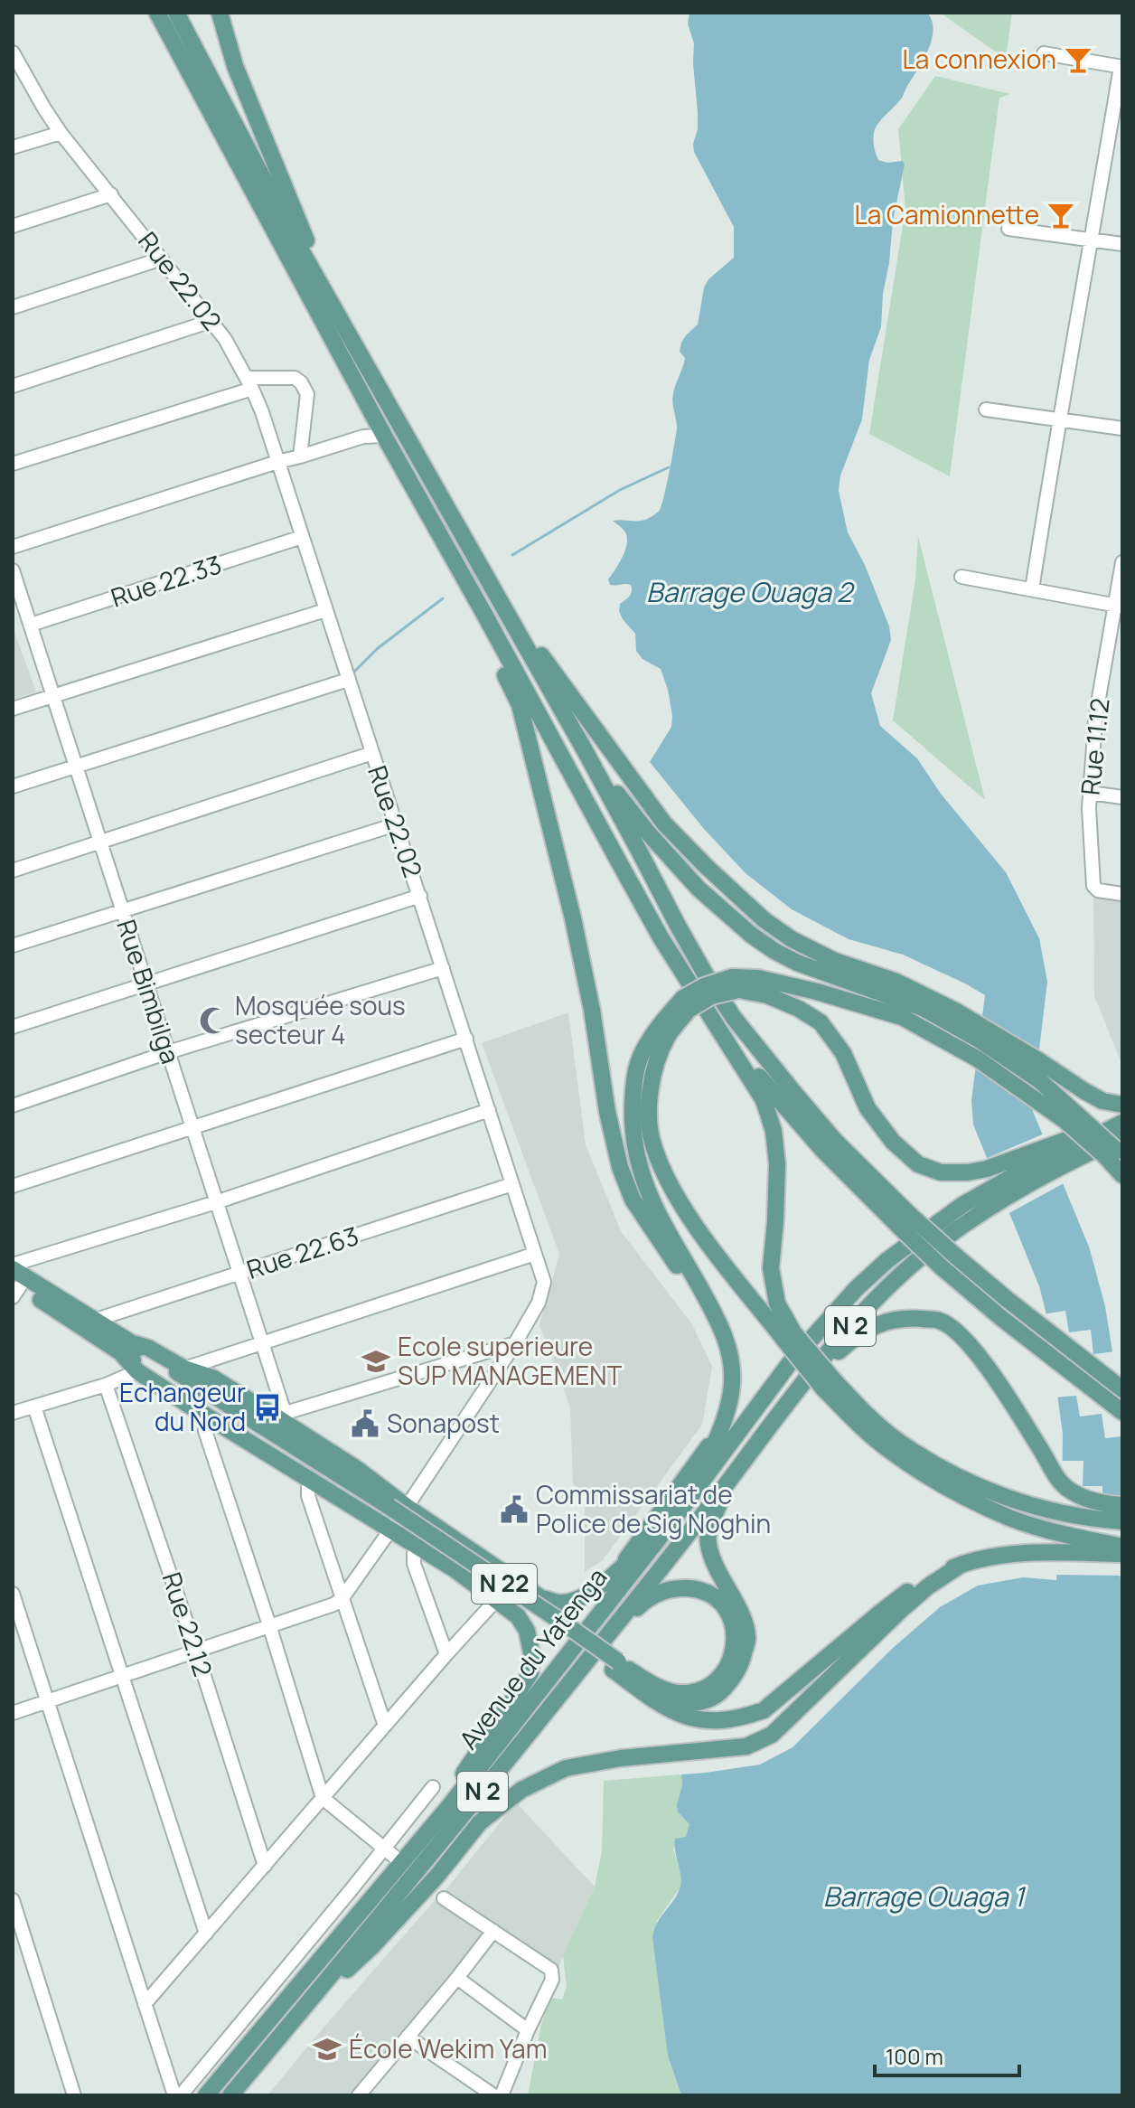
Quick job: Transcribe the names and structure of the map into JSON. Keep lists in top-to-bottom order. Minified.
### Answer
{"streets":{"main road":["N 2","N 22","Avenue du Yatenga"],"street":["Rue 22.02","Rue 22.33","Rue 11.12","Rue Bimbilga","Rue 22.63","Rue 22.12"]},"crossings":[["Rue 22.02","Rue 22.33"],["Rue 22.02","Rue 22.63"],["Rue 22.33","Rue Bimbilga"],["Rue Bimbilga","Rue 22.63"],["Rue 22.63","N 22"]],"water":["Barrage Ouaga 2","Barrage Ouaga 1"],"places":{"bar":["La connexion","La Camionnette"],"mosque":["Mosquée sous secteur 4"],"school or university":["Ecole superieure SUP MANAGEMENT","École Wekim Yam"],"bus stop":["Echangeur du Nord"],"public building":["Sonapost","Commissariat de Police de Sig Noghin"]},"scale_bar":"100 m"}
